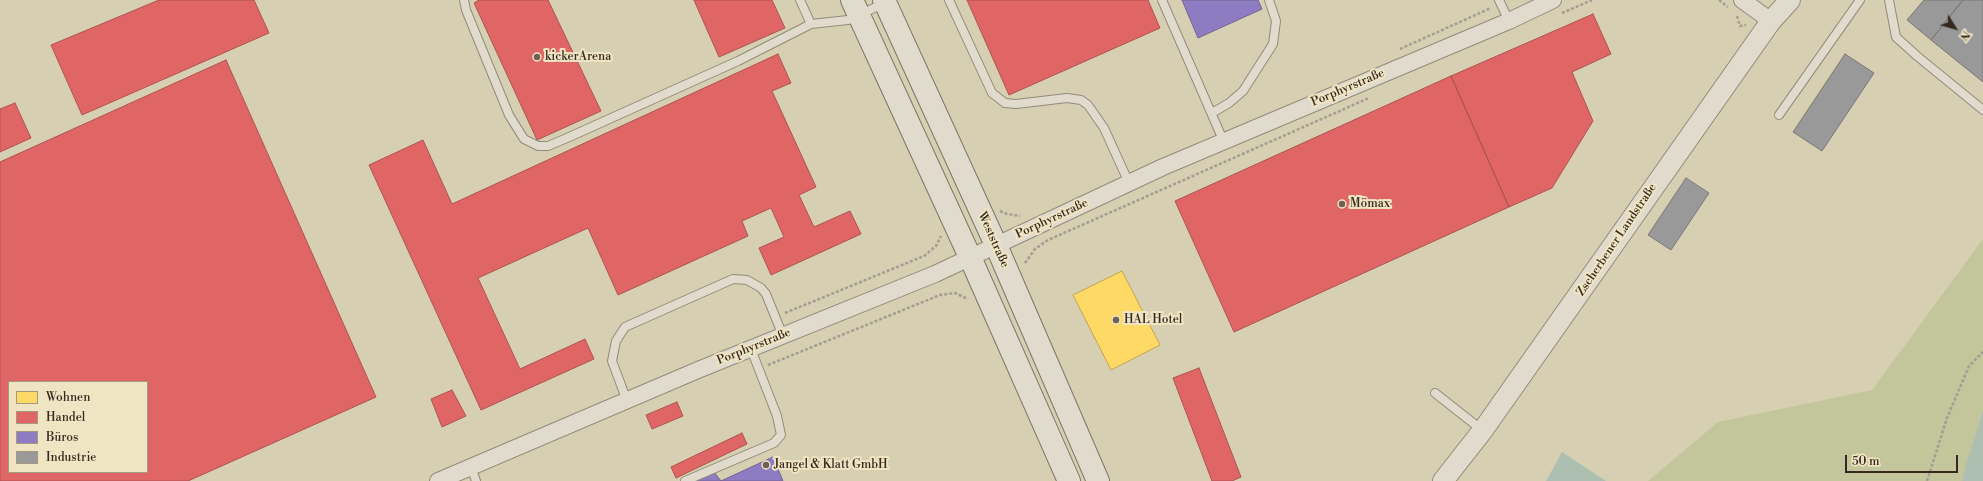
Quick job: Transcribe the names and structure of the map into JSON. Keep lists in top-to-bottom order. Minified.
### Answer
{"streets":{"main road":["Weststraße"],"street":["Porphyrstraße","Zscherbener Landstraße"]},"crossings":[["Porphyrstraße","Weststraße"]],"places":["kickerArena","Mömax","HAL Hotel","Jangel & Klatt GmbH"],"legend":["Wohnen","Handel","Büros","Industrie"],"scale_bar":"50 m","north":"bottom right"}
